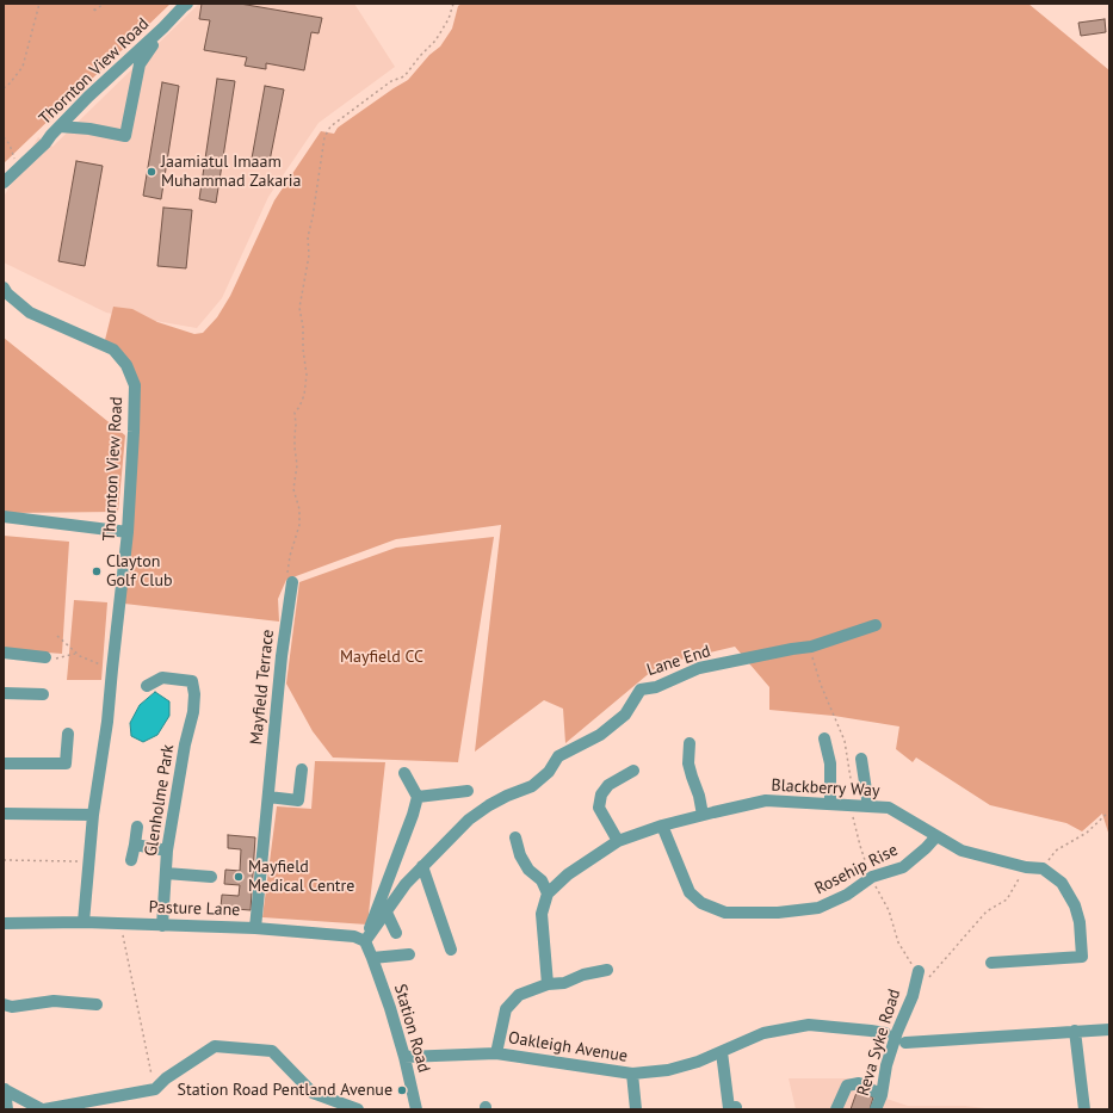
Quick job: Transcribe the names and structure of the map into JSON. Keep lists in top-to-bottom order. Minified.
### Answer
{"streets":{"street":["Thornton View Road","Lane End","Mayfield Terrace","Blackberry Way","Glenholme Park","Rosehip Rise","Pasture Lane","Station Road","Reva Syke Road","Oakleigh Avenue"]},"crossings":[["Thornton View Road","Pasture Lane"],["Lane End","Pasture Lane"],["Mayfield Terrace","Pasture Lane"],["Blackberry Way","Rosehip Rise"],["Glenholme Park","Pasture Lane"],["Station Road","Oakleigh Avenue"]],"parks":["Mayfield CC"],"places":["Jaamiatul Imaam Muhammad Zakaria","Clayton Golf Club","Mayfield Medical Centre","Station Road Pentland Avenue"]}
